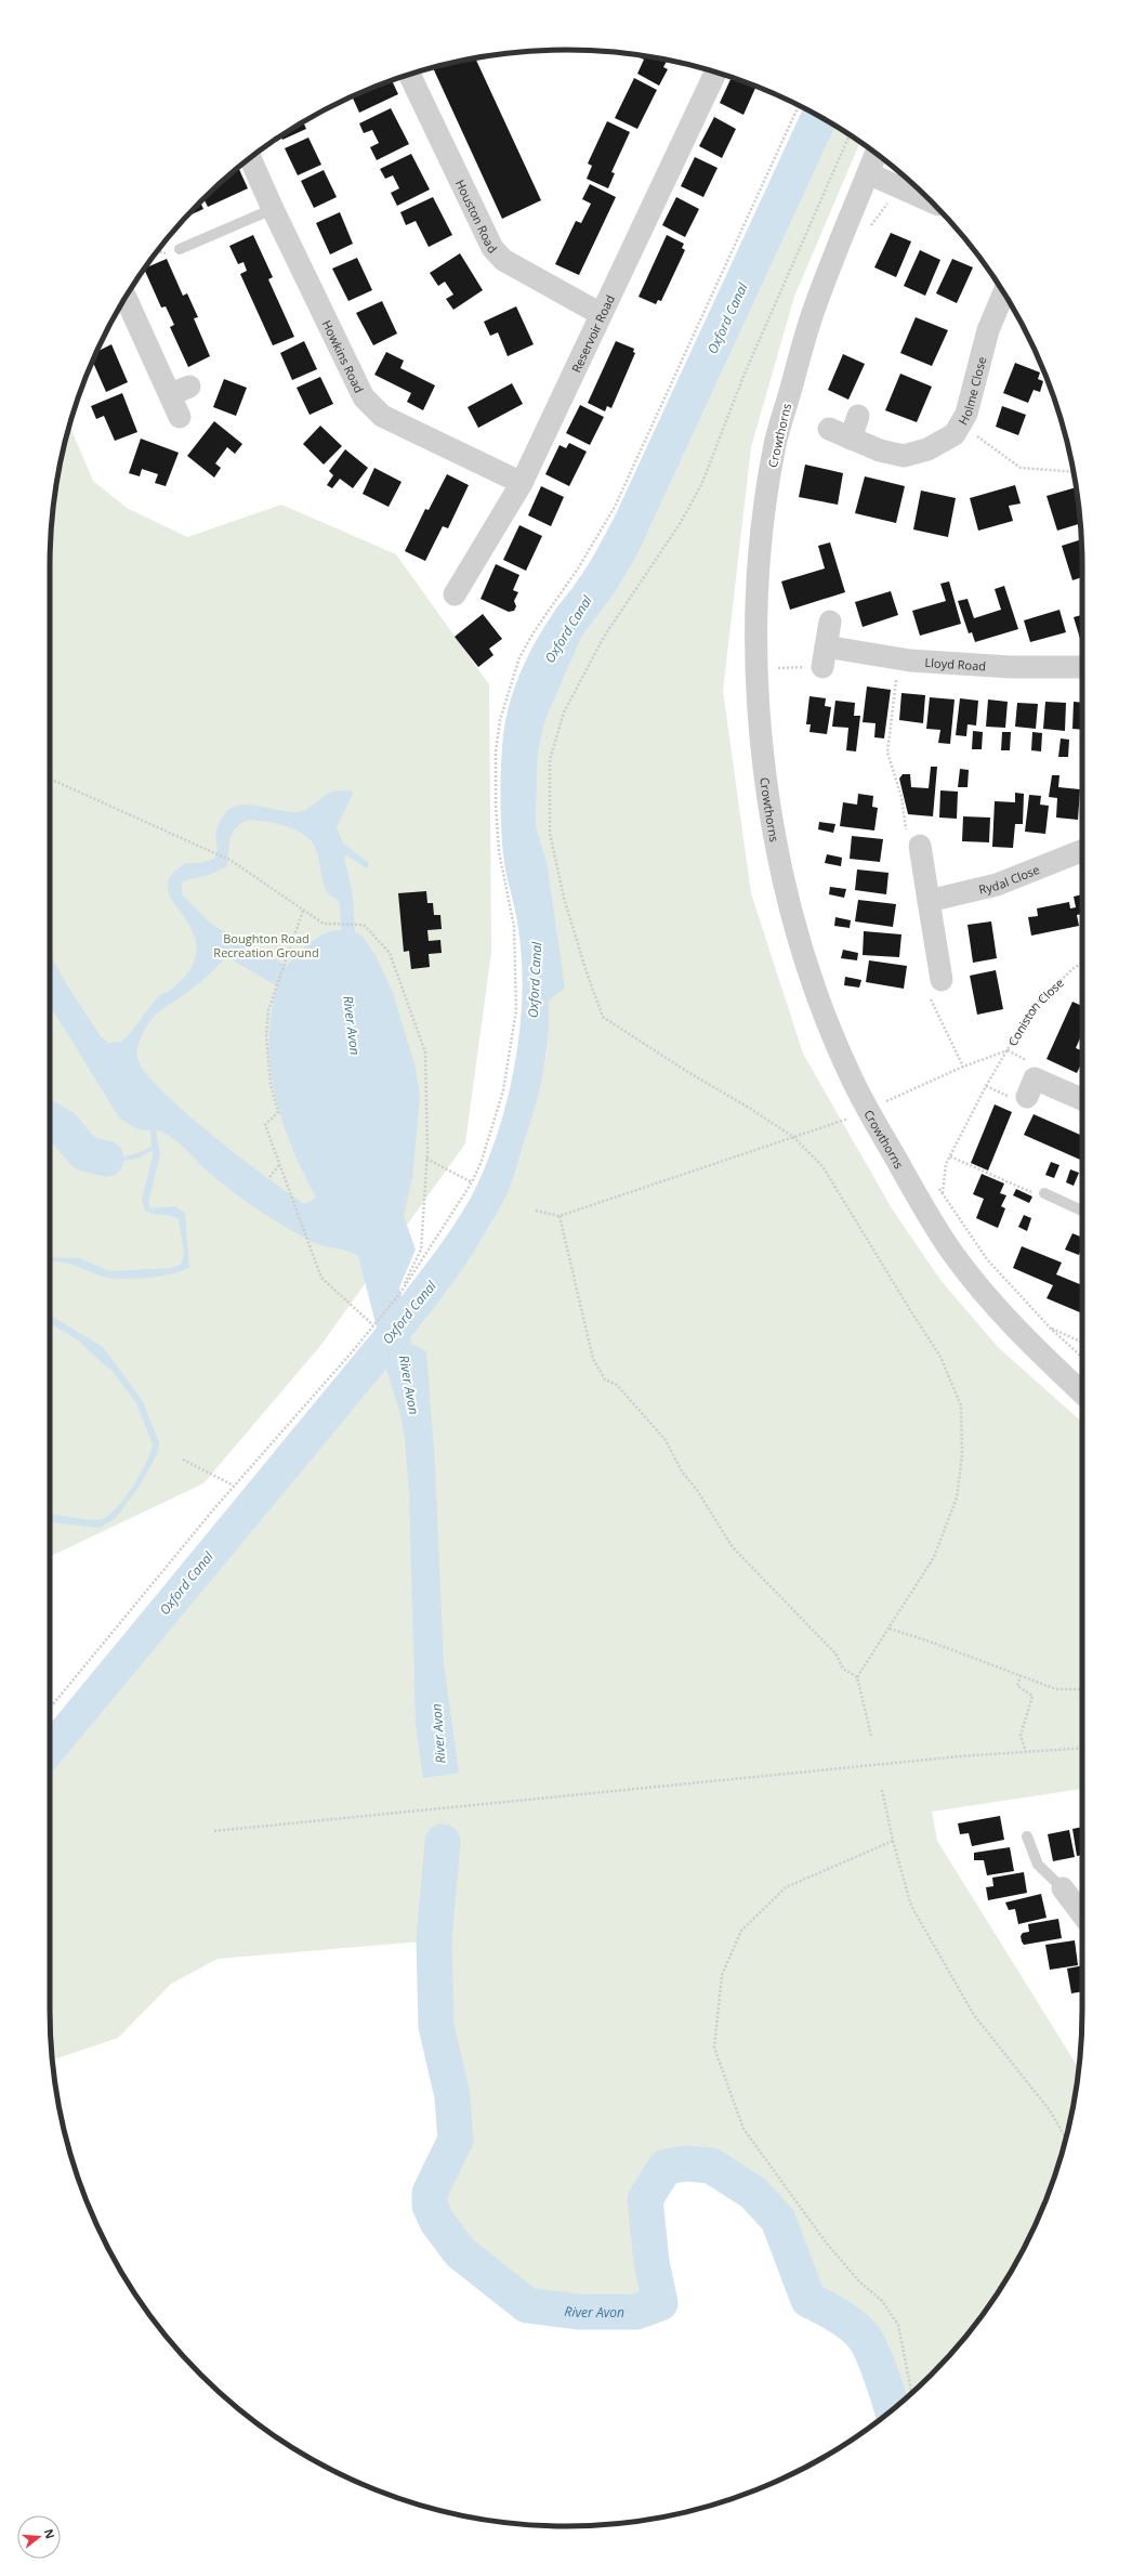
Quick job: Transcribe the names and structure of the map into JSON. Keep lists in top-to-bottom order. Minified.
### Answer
{"streets":{"street":["Houston Road","Reservoir Road","Howkins Road","Holme Close","Crowthorns","Lloyd Road","Rydal Close"],"path":["Coniston Close"]},"crossings":[["Houston Road","Reservoir Road"],["Reservoir Road","Howkins Road"]],"water":["Oxford Canal","River Avon"],"parks":["Boughton Road Recreation Ground"],"north":"right"}
